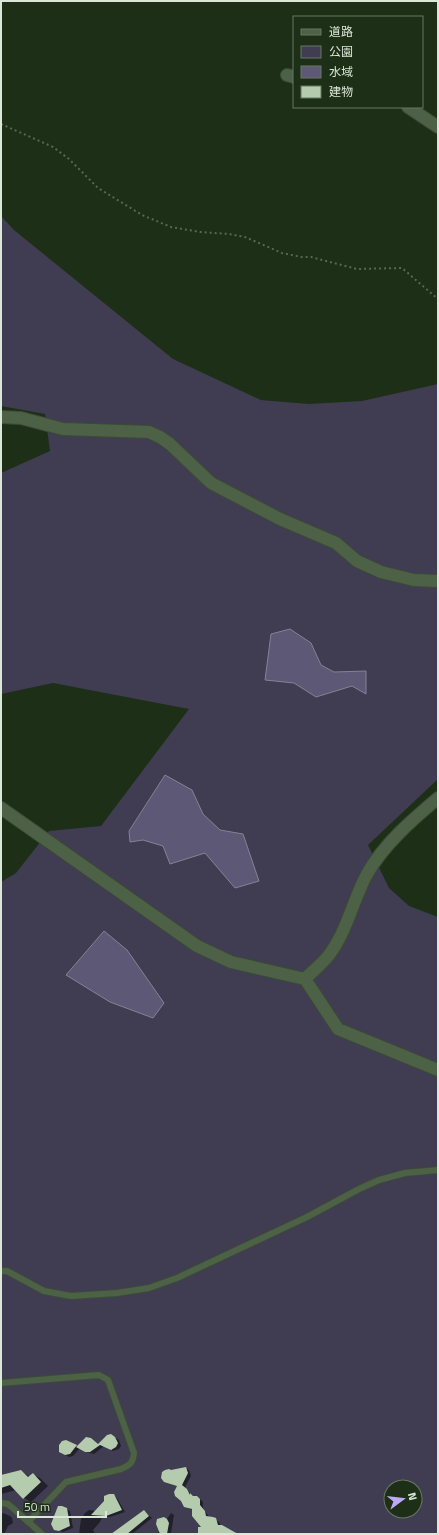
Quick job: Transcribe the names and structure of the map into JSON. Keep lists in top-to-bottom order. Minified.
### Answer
{"legend":["道路","公園","水域","建物"],"scale_bar":"50 m","north":"right"}
